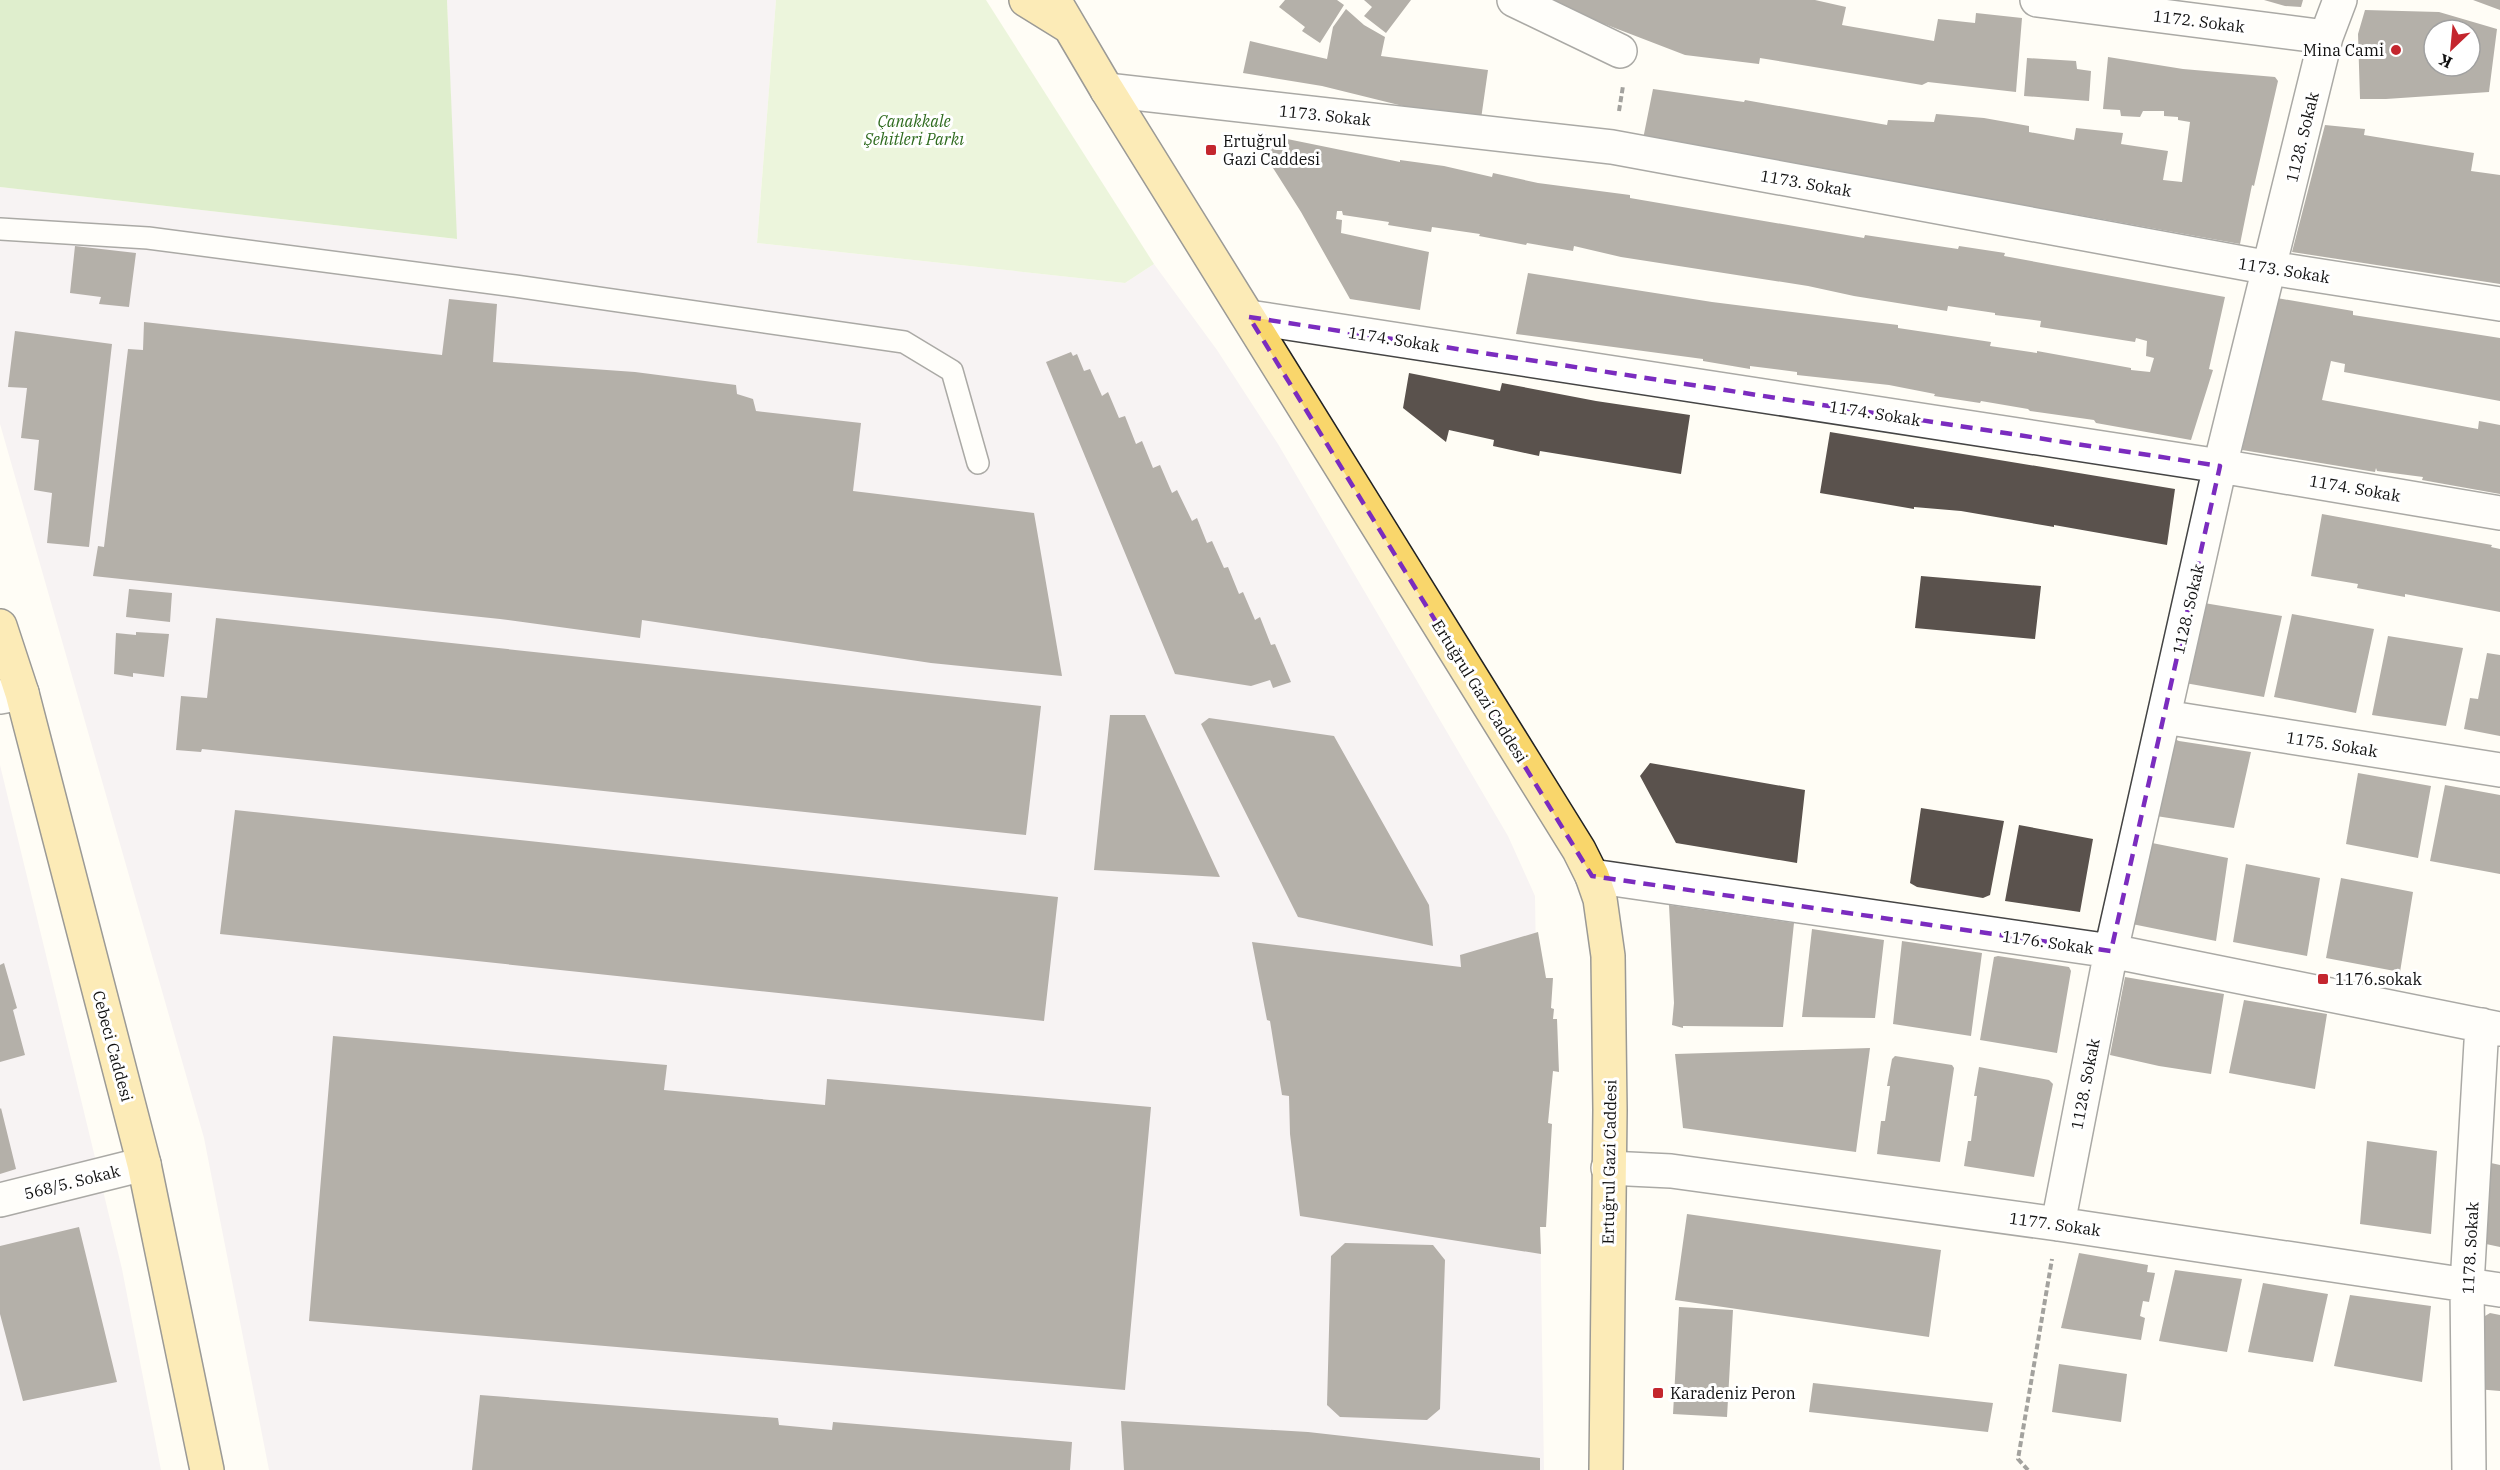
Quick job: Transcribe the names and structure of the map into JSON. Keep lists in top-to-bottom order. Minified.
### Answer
{"streets":{"main road":["Ertuğrul Gazi Caddesi","Cebeci Caddesi"],"street":["1172. Sokak","1173. Sokak","1128. Sokak","1174. Sokak","1175. Sokak","1176. Sokak","568/5. Sokak","1177. Sokak","1178. Sokak"]},"crossings":[["1172. Sokak","1128. Sokak"],["1173. Sokak","1128. Sokak"],["1173. Sokak","Ertuğrul Gazi Caddesi"],["1128. Sokak","1174. Sokak"],["1128. Sokak","1175. Sokak"],["1128. Sokak","1176. Sokak"],["1128. Sokak","1177. Sokak"],["1174. Sokak","Ertuğrul Gazi Caddesi"],["Ertuğrul Gazi Caddesi","1176. Sokak"],["Ertuğrul Gazi Caddesi","1177. Sokak"],["1176. Sokak","1178. Sokak"],["Cebeci Caddesi","568/5. Sokak"],["1177. Sokak","1178. Sokak"]],"parks":["Çanakkale Şehitleri Parkı"],"places":{"other":["Mina Cami"],"transit":["Ertuğrul Gazi Caddesi","1176.sokak","Karadeniz Peron"]},"north":"bottom left"}
